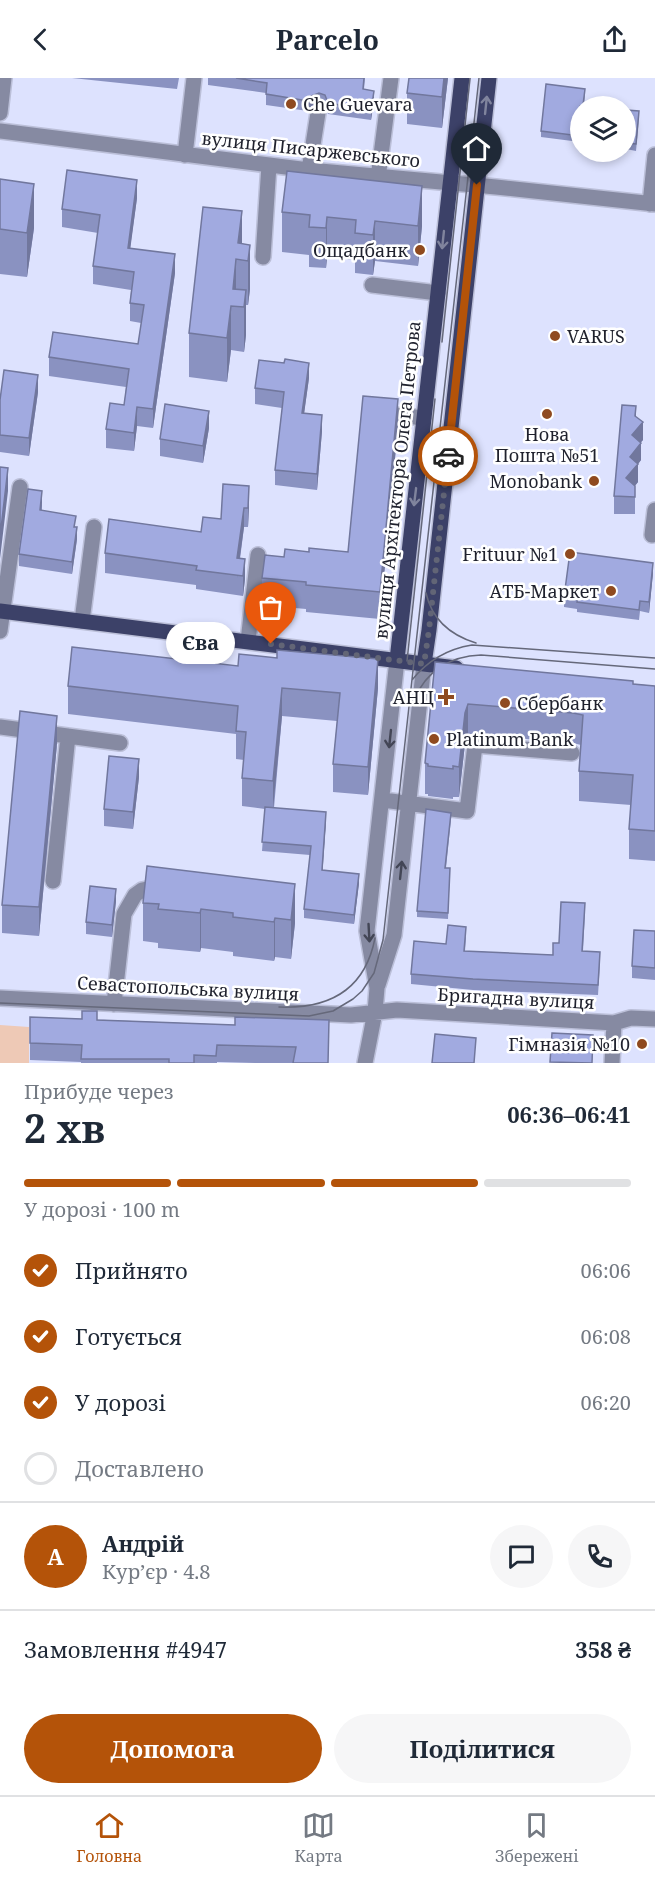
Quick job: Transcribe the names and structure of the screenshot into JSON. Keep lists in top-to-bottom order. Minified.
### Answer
{"streets":{"main road":["вулиця Архітектора Олега Петрова"],"street":["вулиця Писаржевського","Севастопольська вулиця","Бригадна вулиця"]},"crossings":[["вулиця Писаржевського","вулиця Архітектора Олега Петрова"],["вулиця Архітектора Олега Петрова","Севастопольська вулиця"],["вулиця Архітектора Олега Петрова","Бригадна вулиця"],["Севастопольська вулиця","Бригадна вулиця"]],"places":{"other":["Che Guevara","Ощадбанк","VARUS","Нова Пошта №51","Monobank","Frituur №1","АТБ-Маркет","Єва","Сбербанк","Platinum Bank","Гімназія №10"],"health":["АНЦ"]},"page":{"header":"Parcelo","bubble":"Єва","heading":["2 хв","Прибуде через","06:36–06:41"],"panel":["Андрій","Кур’єр · 4.8","Замовлення #4947","358 ₴"],"bar":"У дорозі · 100 m","list":[["Прийнято","06:06"],["Готується","06:08"],["У дорозі","06:20"],"Доставлено"],"round":"А","buttons":["Допомога","Поділитися"],"tabs":["Головна","Карта","Збережені"]}}
